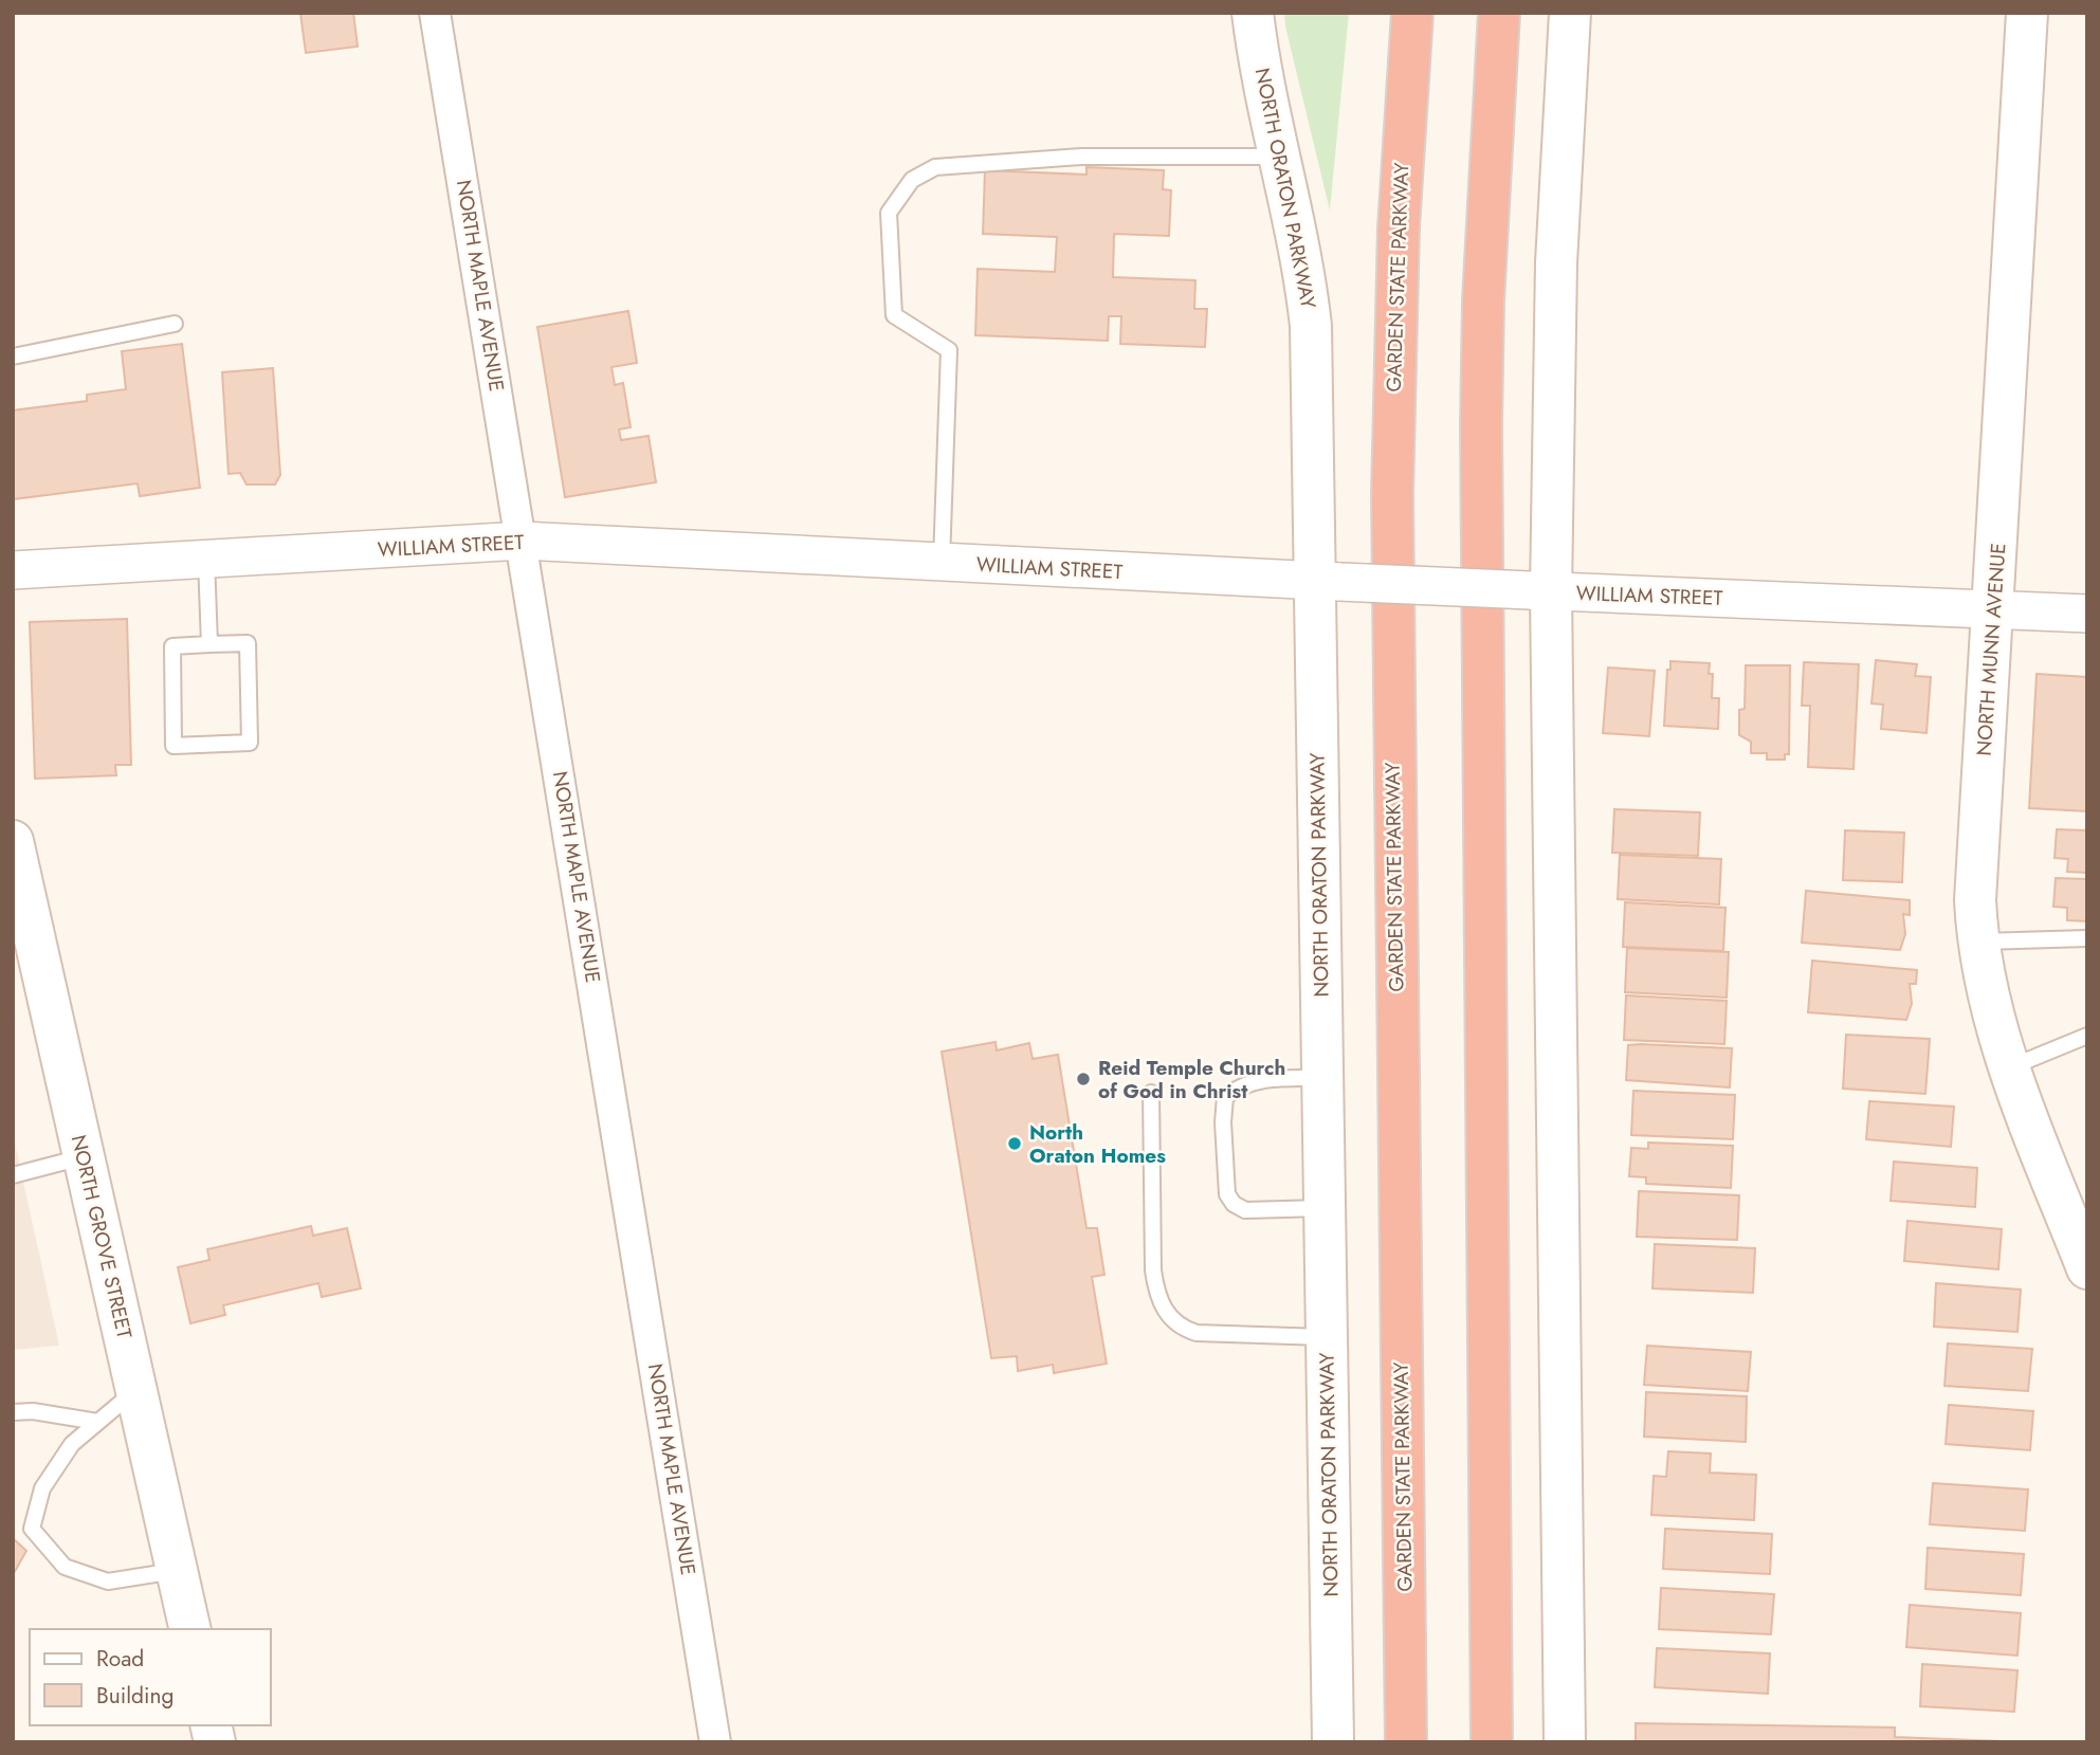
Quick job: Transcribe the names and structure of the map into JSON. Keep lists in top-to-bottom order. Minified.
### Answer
{"streets":{"highway":["GARDEN STATE PARKWAY"],"main road":["NORTH ORATON PARKWAY","NORTH MUNN AVENUE","NORTH GROVE STREET"],"street":["NORTH MAPLE AVENUE","WILLIAM STREET"]},"crossings":[["NORTH ORATON PARKWAY","WILLIAM STREET"],["NORTH MAPLE AVENUE","WILLIAM STREET"],["WILLIAM STREET","NORTH MUNN AVENUE"]],"places":["Reid Temple Church of God in Christ","North Oraton Homes"],"legend":["Road","Building"]}
